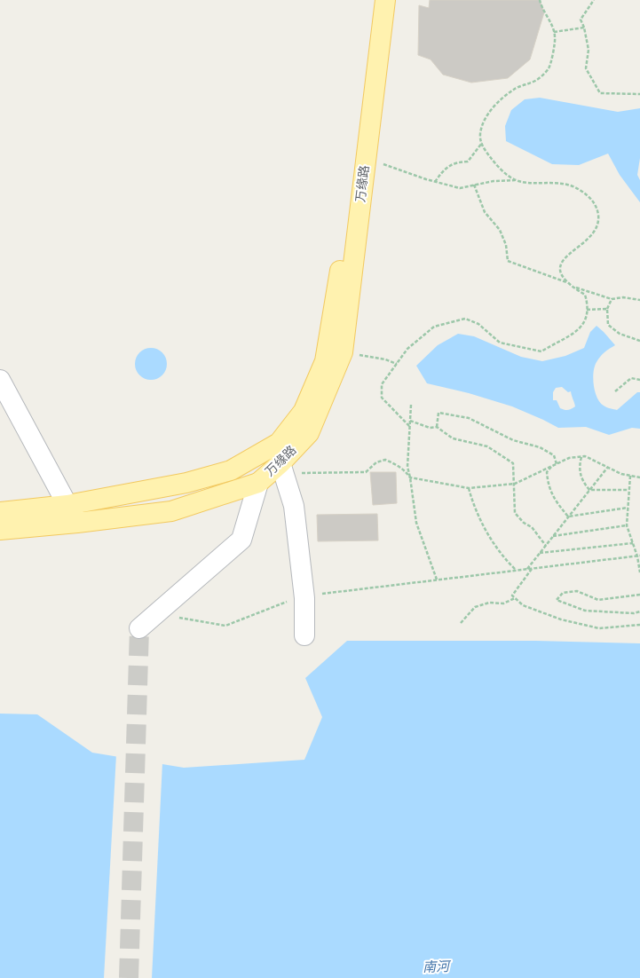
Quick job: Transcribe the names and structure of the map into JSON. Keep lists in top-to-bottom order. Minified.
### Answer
{"streets":{"main road":["万缘路"]},"water":["南河"]}
